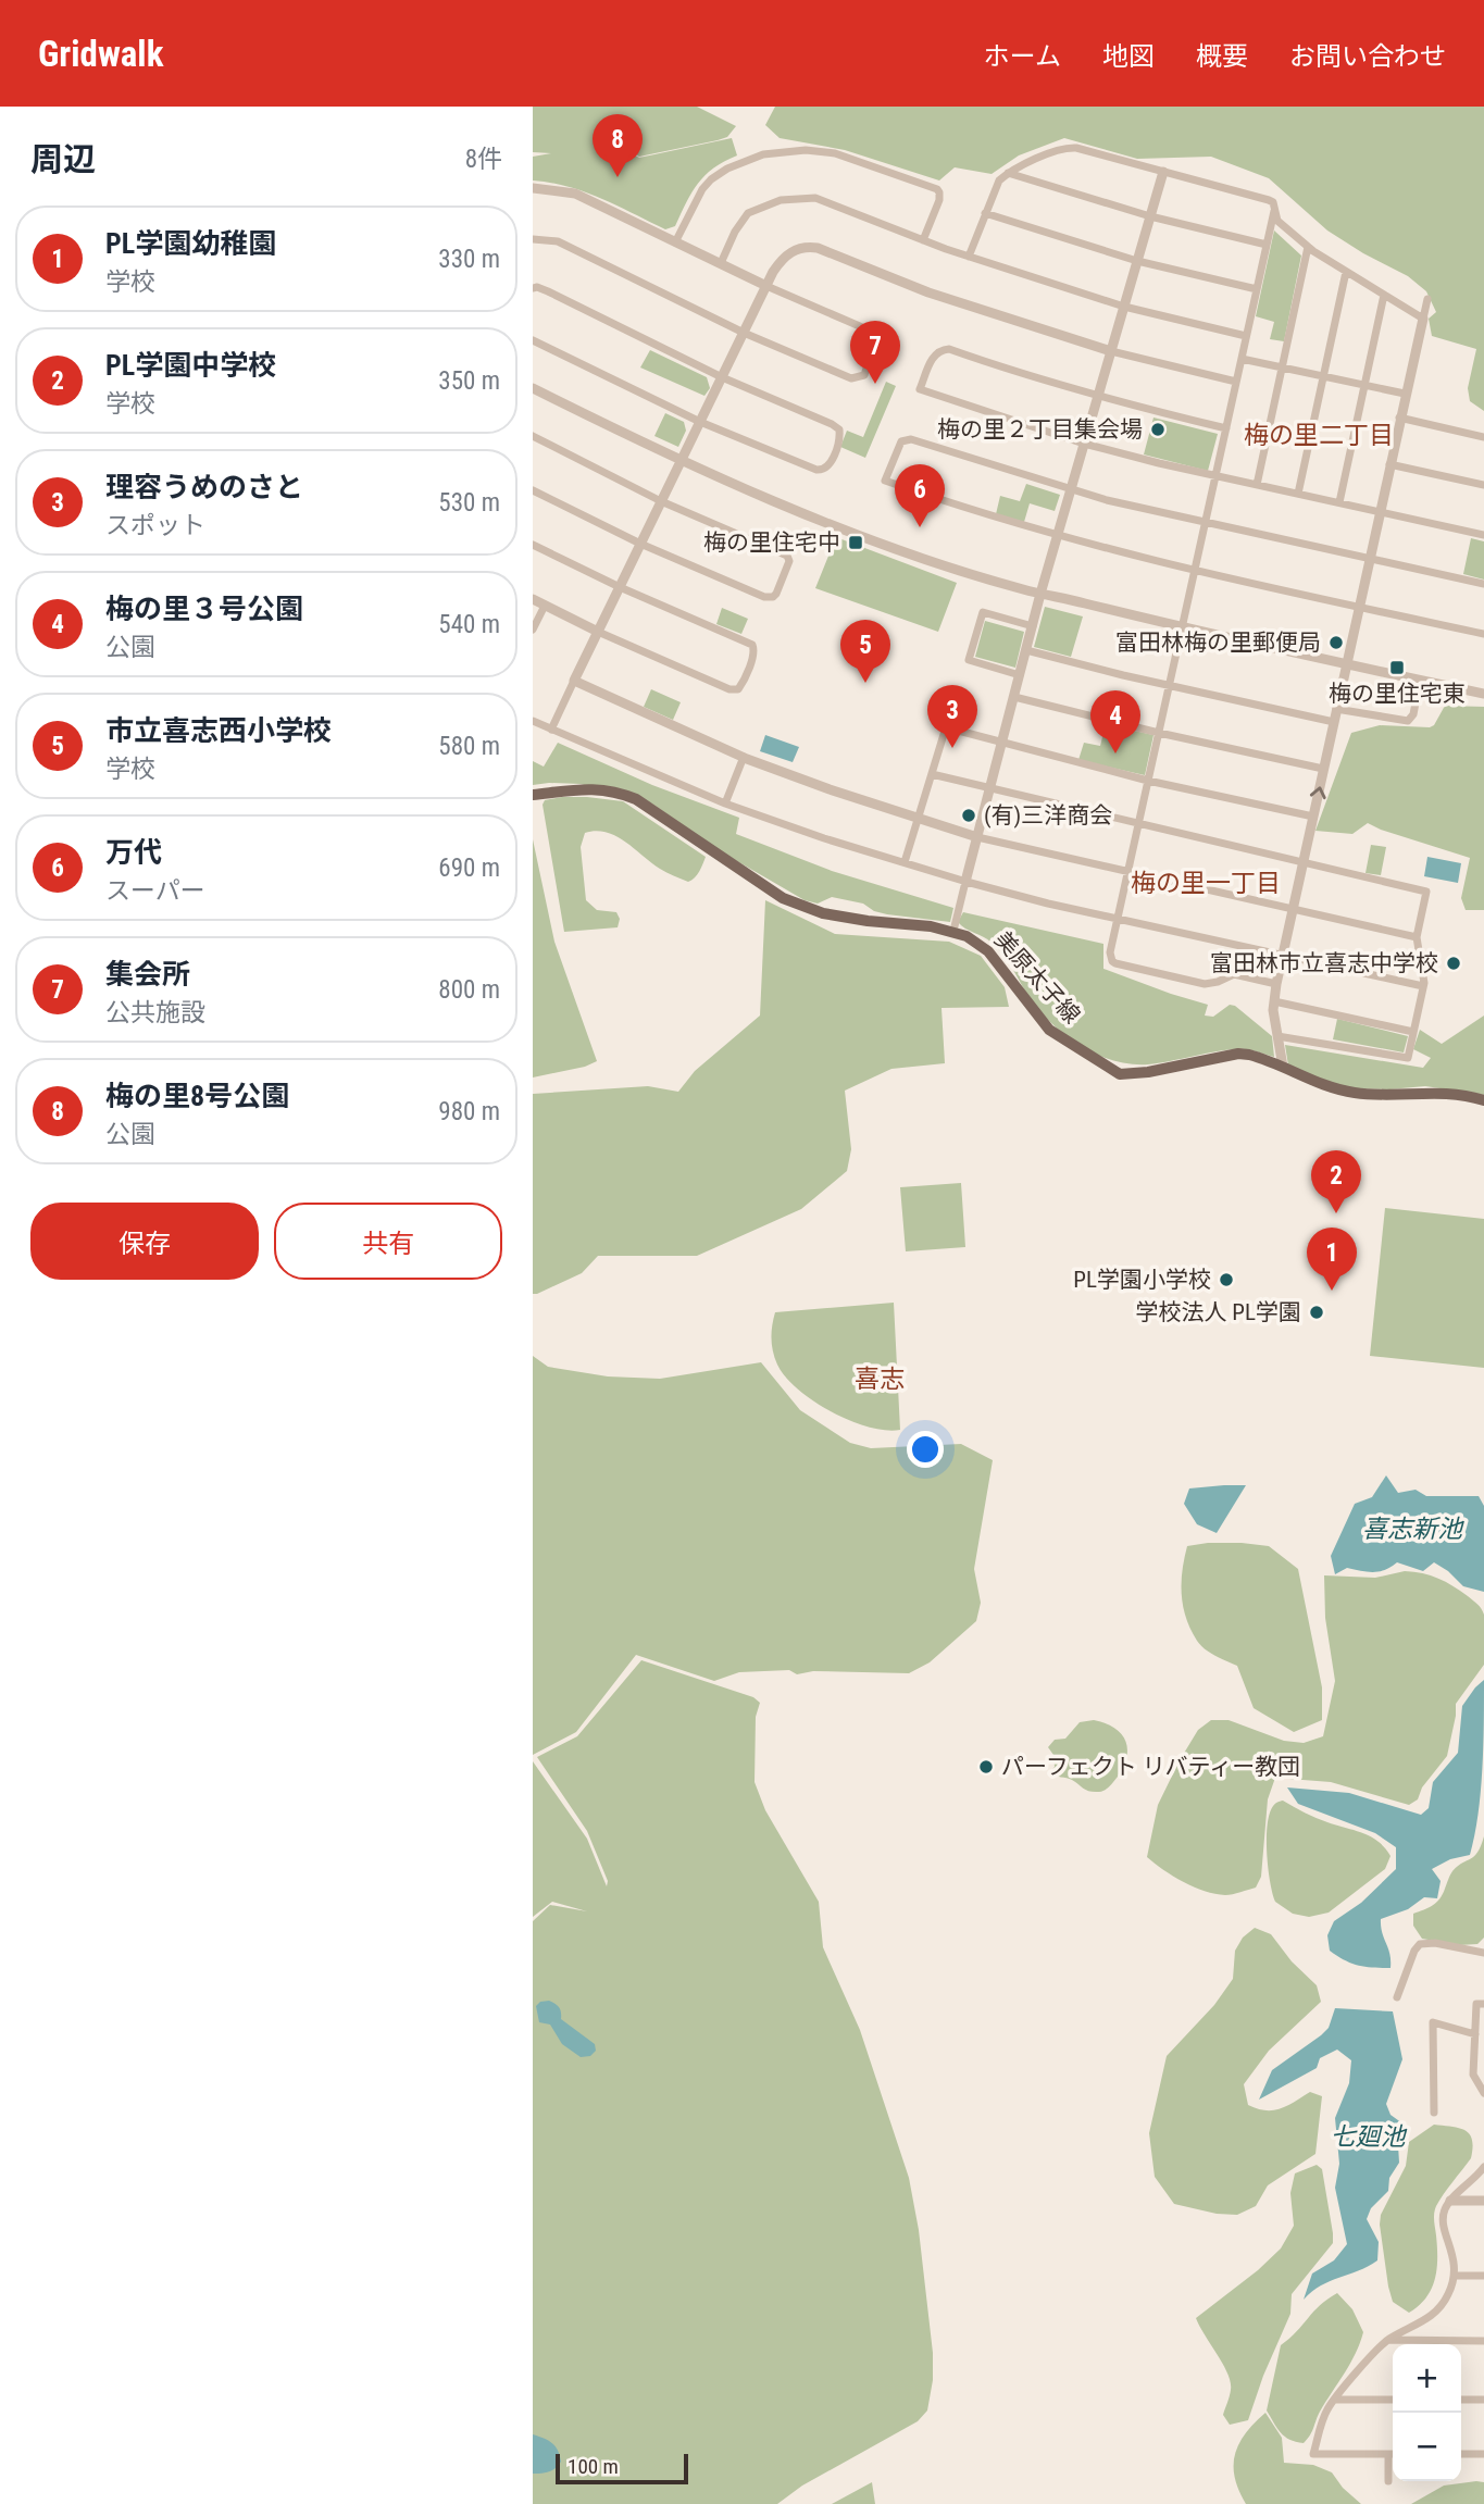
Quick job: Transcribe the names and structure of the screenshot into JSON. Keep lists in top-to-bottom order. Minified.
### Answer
{"streets":{"main road":["美原太子線"]},"districts":["梅の里二丁目","梅の里一丁目","喜志"],"water":["喜志新池","七廻池"],"places":{"other":["梅の里２丁目集会場","富田林梅の里郵便局","(有)三洋商会","富田林市立喜志中学校","PL学園小学校","学校法人 PL学園","パーフェクト リバティー教団"],"transit":["梅の里住宅中","梅の里住宅東"]},"scale_bar":"100 m","page":{"header":"Gridwalk","nav":["ホーム","地図","概要","お問い合わせ"],"heading":["周辺","8件"],"pins":["8","7","6","5","3","4","2","1"],"list":[{"mark":"1","name":"PL学園幼稚園","note":"学校","value":"330 m"},{"mark":"2","name":"PL学園中学校","note":"学校","value":"350 m"},{"mark":"3","name":"理容うめのさと","note":"スポット","value":"530 m"},{"mark":"4","name":"梅の里３号公園","note":"公園","value":"540 m"},{"mark":"5","name":"市立喜志西小学校","note":"学校","value":"580 m"},{"mark":"6","name":"万代","note":"スーパー","value":"690 m"},{"mark":"7","name":"集会所","note":"公共施設","value":"800 m"},{"mark":"8","name":"梅の里8号公園","note":"公園","value":"980 m"}],"buttons":["保存","共有"],"map_buttons":["+","−"],"scale":"100 m"}}
